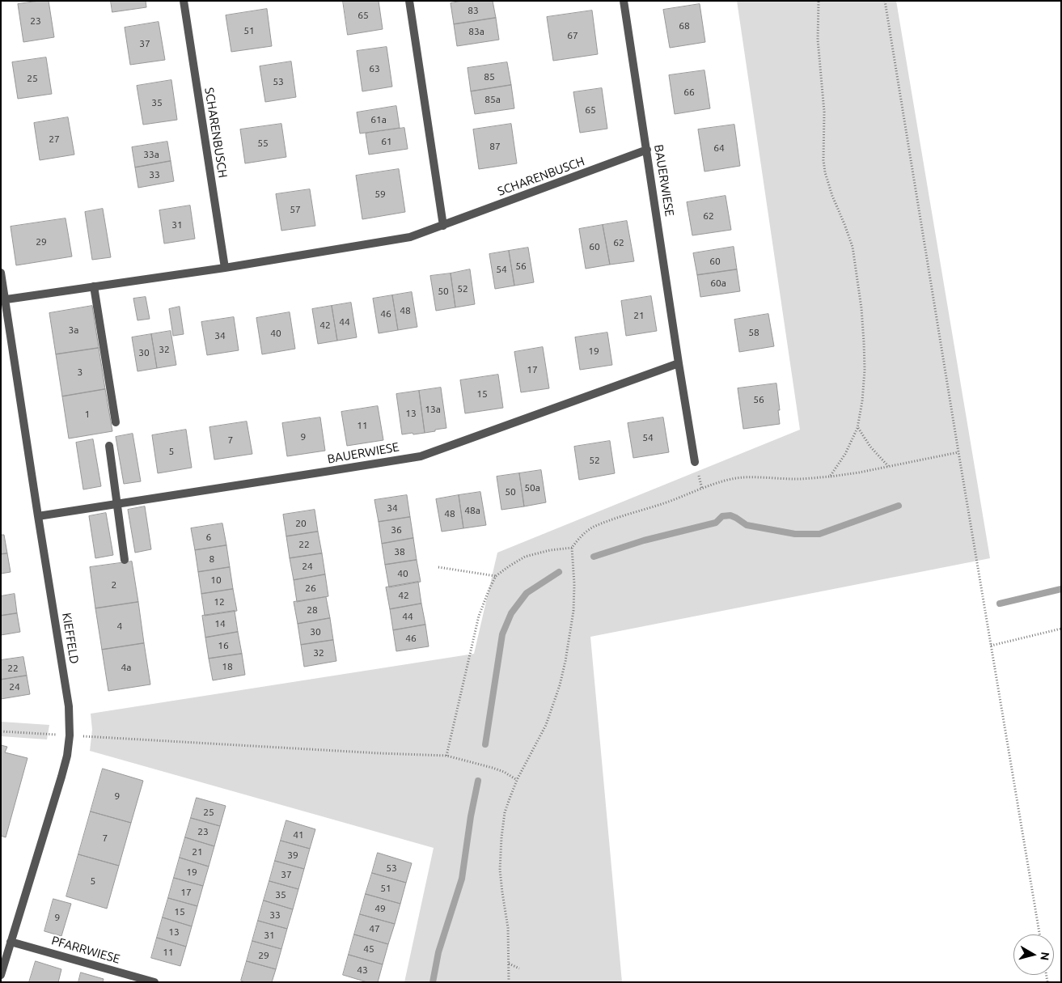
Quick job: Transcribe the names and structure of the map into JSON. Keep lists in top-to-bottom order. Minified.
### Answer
{"streets":{"street":["SCHARENBUSCH","BAUERWIESE","KIEFFELD","PFARRWIESE"]},"crossings":[["SCHARENBUSCH","BAUERWIESE"],["SCHARENBUSCH","KIEFFELD"],["BAUERWIESE","KIEFFELD"],["KIEFFELD","PFARRWIESE"]],"house_numbers":["83","65","23","68","51","83a","67","37","63","85","25","53","66","85a","35","65","61a","27","61","55","87","64","33a","33","59","57","62","31","29","62","60","60","56","54","60a","52","50","48","46","21","44","42","3a","58","40","34","32","19","30","17","3","15","56","13a","13","1","11","9","54","7","5","52","50a","50","34","48a","48","20","36","6","22","38","8","24","40","10","2","26","42","12","28","44","14","4","30","46","16","32","18","4a","22","24","9","25","23","41","7","21","39","53","19","37","5","51","17","35","49","15","33","9","47","13","31","45","11","29","43"],"north":"right"}
